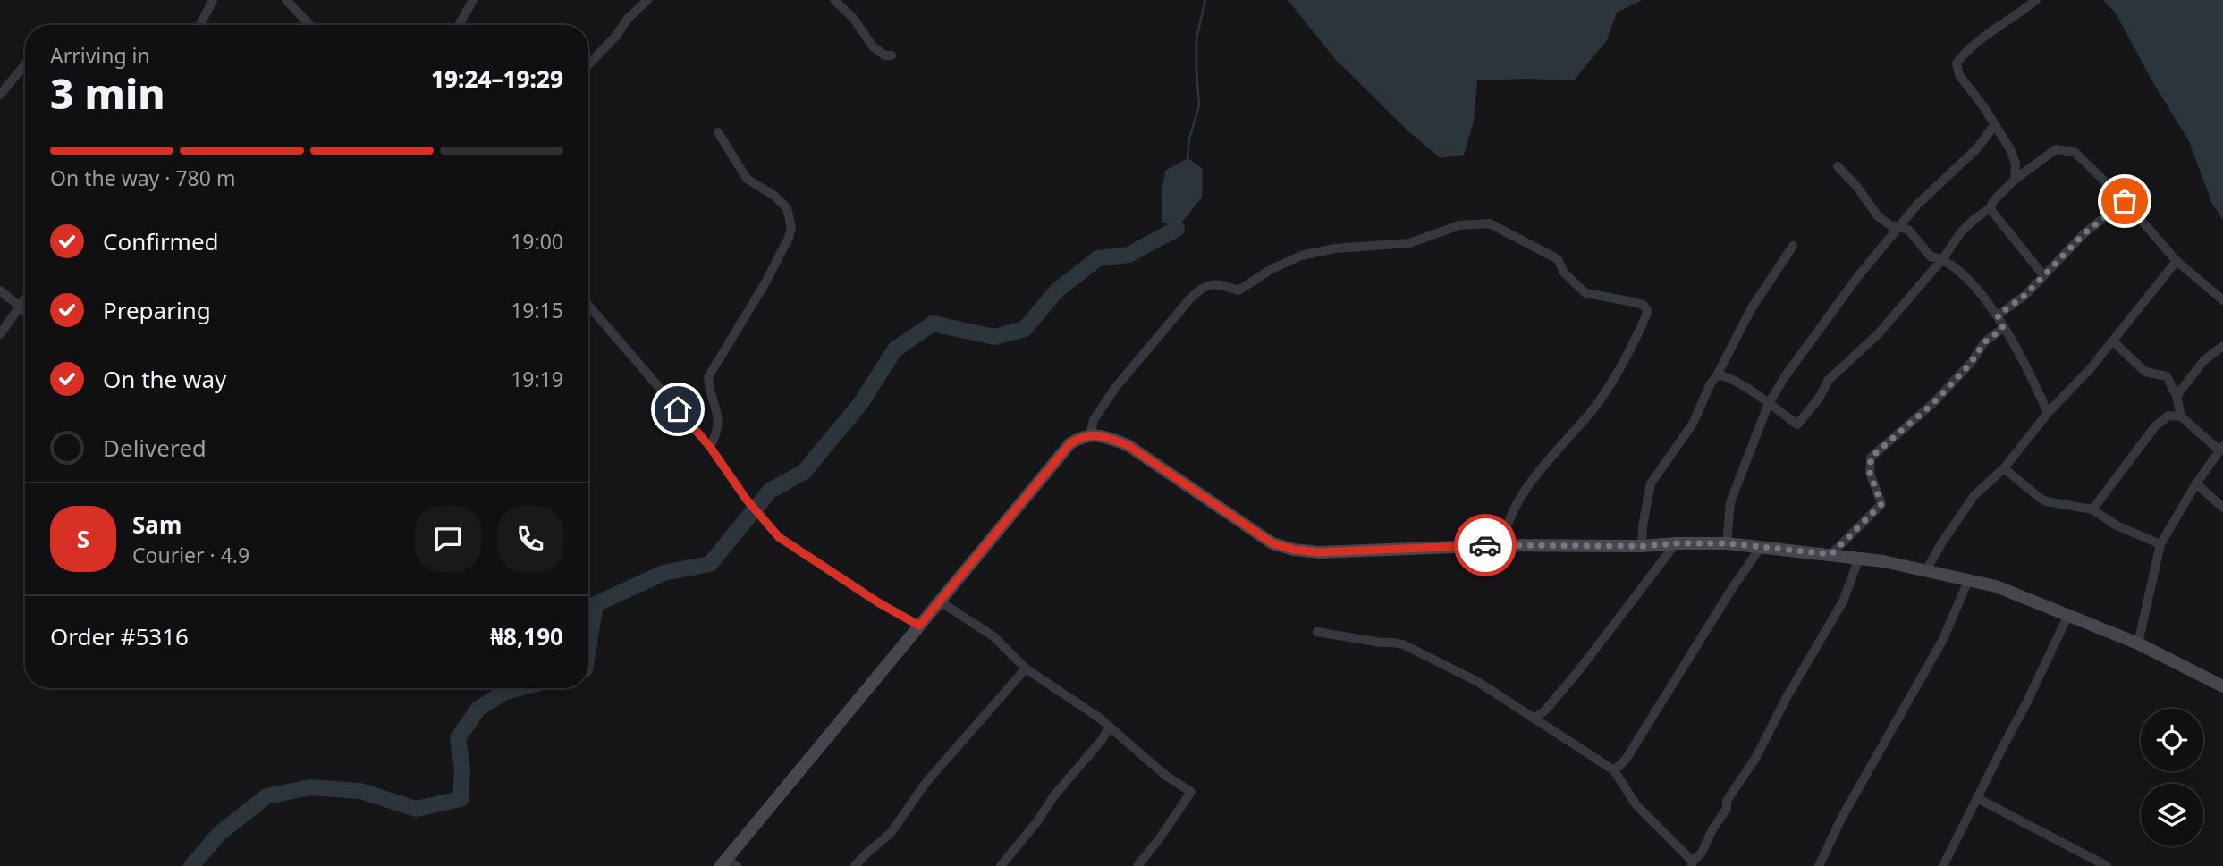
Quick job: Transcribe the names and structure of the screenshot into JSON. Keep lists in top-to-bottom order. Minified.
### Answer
{"page":{"heading":["3 min","Arriving in","19:24–19:29"],"panel":["Sam","Courier · 4.9","Order #5316","₦8,190"],"bar":"On the way · 780 m","list":[["Confirmed","19:00"],["Preparing","19:15"],["On the way","19:19"],"Delivered"],"round":"S"}}
